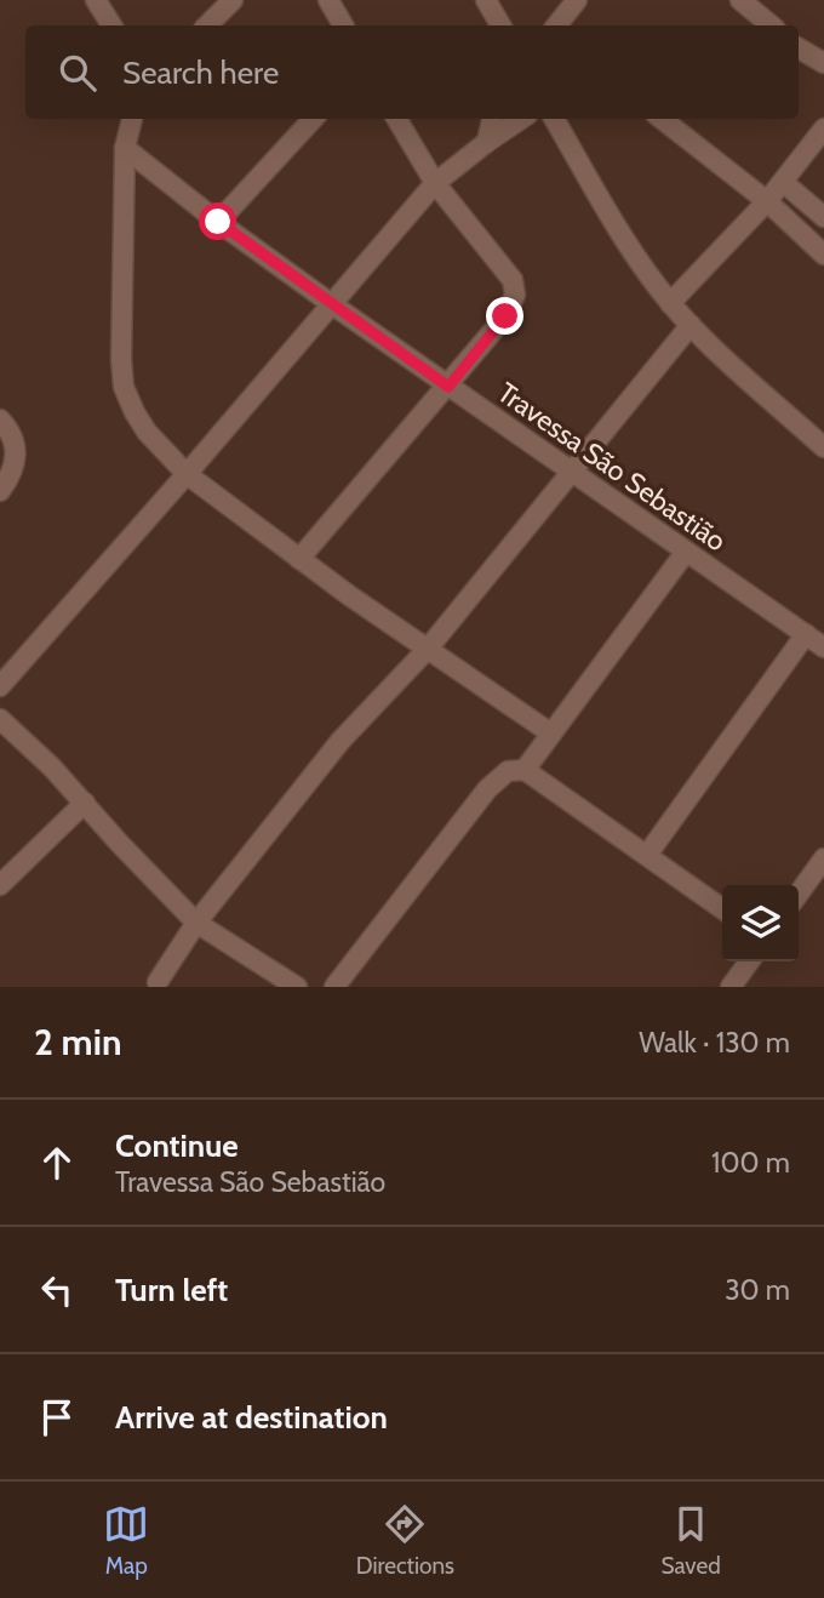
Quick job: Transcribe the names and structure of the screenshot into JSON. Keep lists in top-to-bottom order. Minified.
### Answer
{"streets":{"street":["Travessa São Sebastião"]},"page":{"search":"Search here","heading":["2 min","Walk · 130 m"],"list":[["Continue","Travessa São Sebastião","100 m"],["Turn left","30 m"],"Arrive at destination"],"nav":["Map","Directions","Saved"]}}
